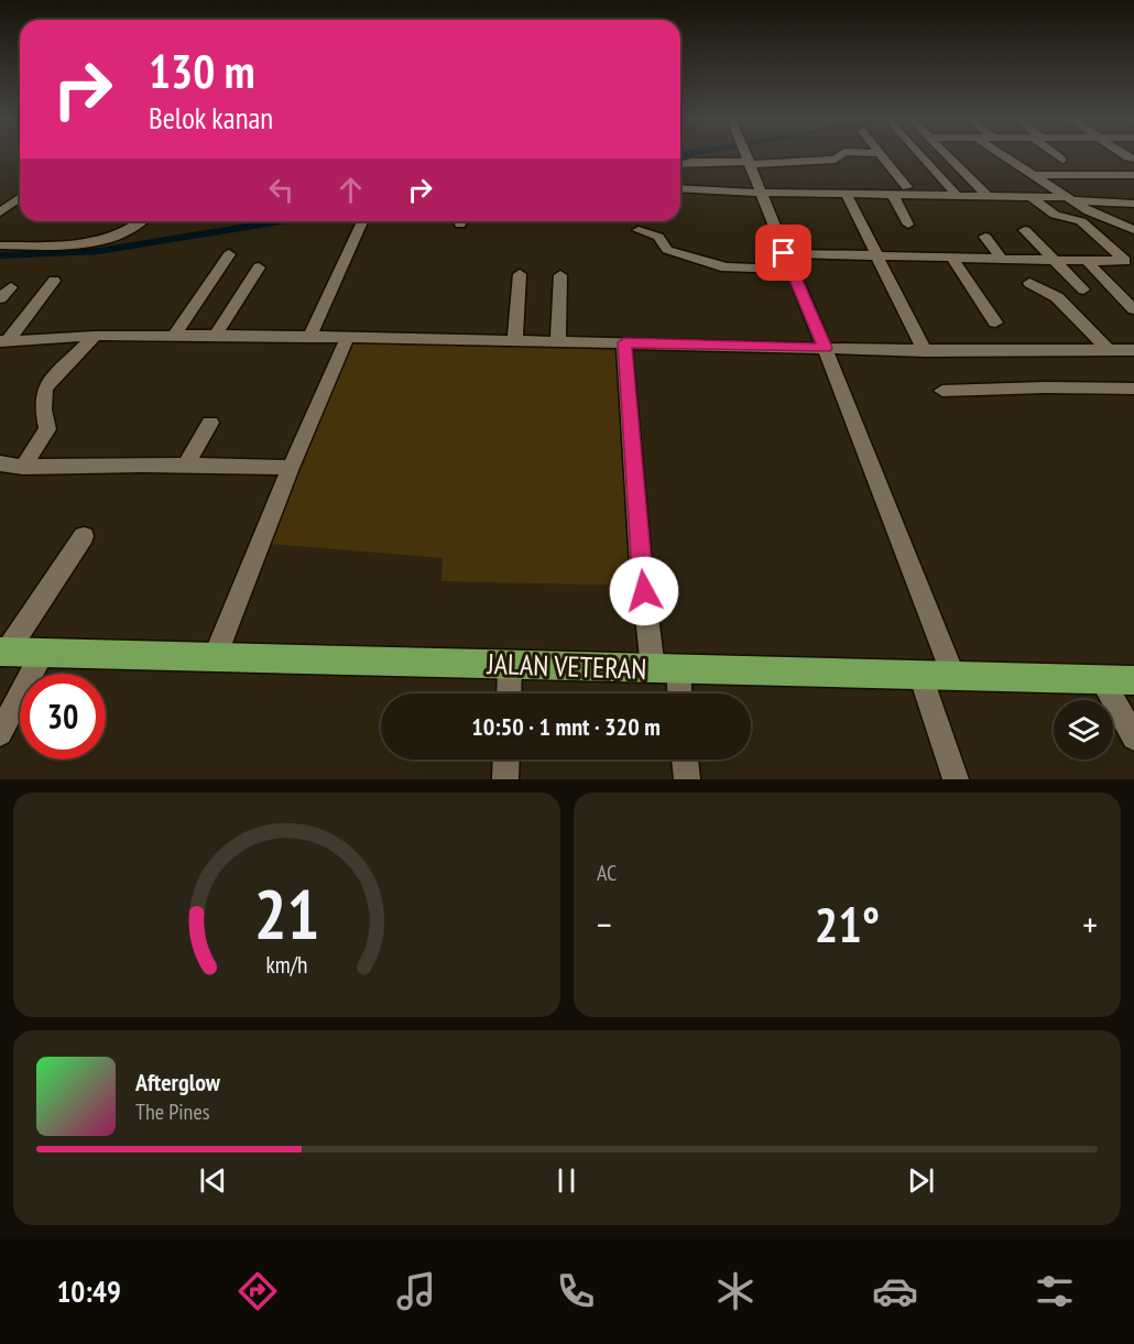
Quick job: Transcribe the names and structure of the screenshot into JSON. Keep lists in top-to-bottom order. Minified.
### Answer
{"streets":{"main road":["JALAN VETERAN"]},"page":{"turn":["130 m","Belok kanan"],"limit":"30","trip":"10:50 · 1 mnt · 320 m","tile":"AC","heat":["−","21°","+"],"song":["Afterglow","The Pines"],"tabs":"10:49","gauge":["21","km/h"]}}
